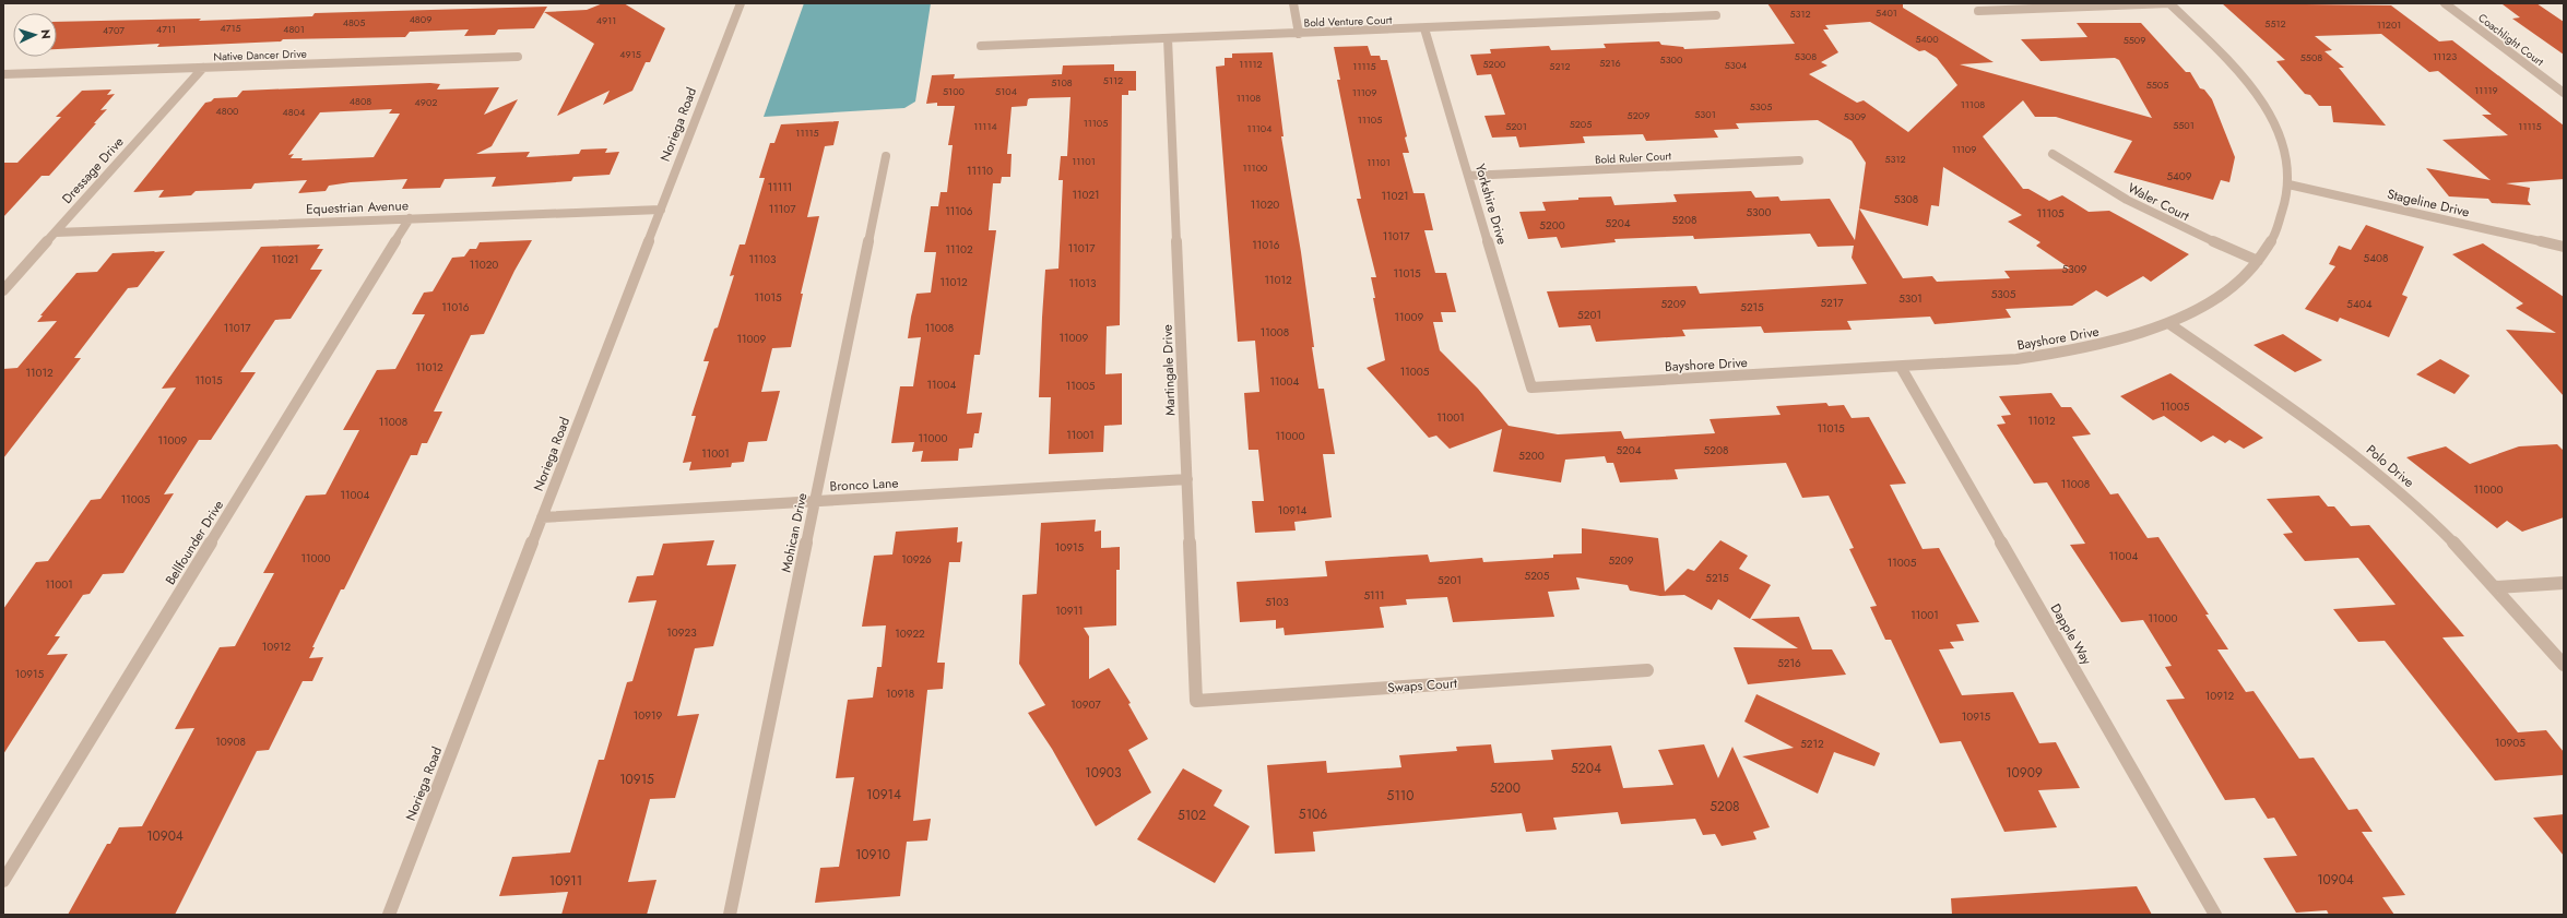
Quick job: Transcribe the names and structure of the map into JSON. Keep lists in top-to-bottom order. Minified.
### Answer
{"streets":{"street":["Bold Venture Court","Coachlight Court","Native Dancer Drive","Noriega Road","Bold Ruler Court","Dressage Drive","Waler Court","Stageline Drive","Yorkshire Drive","Equestrian Avenue","Bayshore Drive","Martingale Drive","Polo Drive","Bronco Lane","Mohican Drive","Bellfounder Drive","Dapple Way","Swaps Court"]},"crossings":[["Bold Venture Court","Yorkshire Drive"],["Bold Venture Court","Martingale Drive"],["Native Dancer Drive","Dressage Drive"],["Noriega Road","Equestrian Avenue"],["Noriega Road","Bronco Lane"],["Bold Ruler Court","Yorkshire Drive"],["Dressage Drive","Equestrian Avenue"],["Waler Court","Bayshore Drive"],["Stageline Drive","Bayshore Drive"],["Yorkshire Drive","Bayshore Drive"],["Equestrian Avenue","Bellfounder Drive"],["Bayshore Drive","Polo Drive"],["Bayshore Drive","Dapple Way"],["Martingale Drive","Bronco Lane"],["Martingale Drive","Swaps Court"],["Bronco Lane","Mohican Drive"]],"house_numbers":["5401","5312","4809","4911","4805","5512","11201","4715","4711","4801","4707","5400","5509","4915","5308","11123","5508","5300","5216","11112","5200","5304","11115","5212","5112","5108","5505","11119","5100","5104","11109","11108","4808","4902","11108","5305","4800","4804","5301","5209","5309","11105","11105","5205","5501","11114","5201","11115","11104","11115","11109","5312","11101","11101","11100","11110","5409","11111","11021","11021","5308","11020","11107","11106","5300","11105","5208","5204","5200","11017","11016","11017","11102","5408","11021","11103","11020","5309","11015","11012","11012","11013","5305","11015","5301","5217","5209","5404","11016","5215","5201","11009","11017","11008","11008","11009","11009","11012","11005","11012","11015","11004","11004","11005","11005","11001","11012","11008","11015","11001","11000","11000","11009","5204","5208","11001","5200","11008","11000","11004","11005","10914","10915","11004","11000","10926","5209","11005","5205","5215","5201","11001","5111","5103","10911","11001","11000","10923","10922","10912","5216","10915","10918","10912","10907","10919","10915","10908","10905","5212","5204","10903","10909","10915","5200","10914","5110","5208","5106","5102","10904","10910","10904","10911"],"north":"right"}
